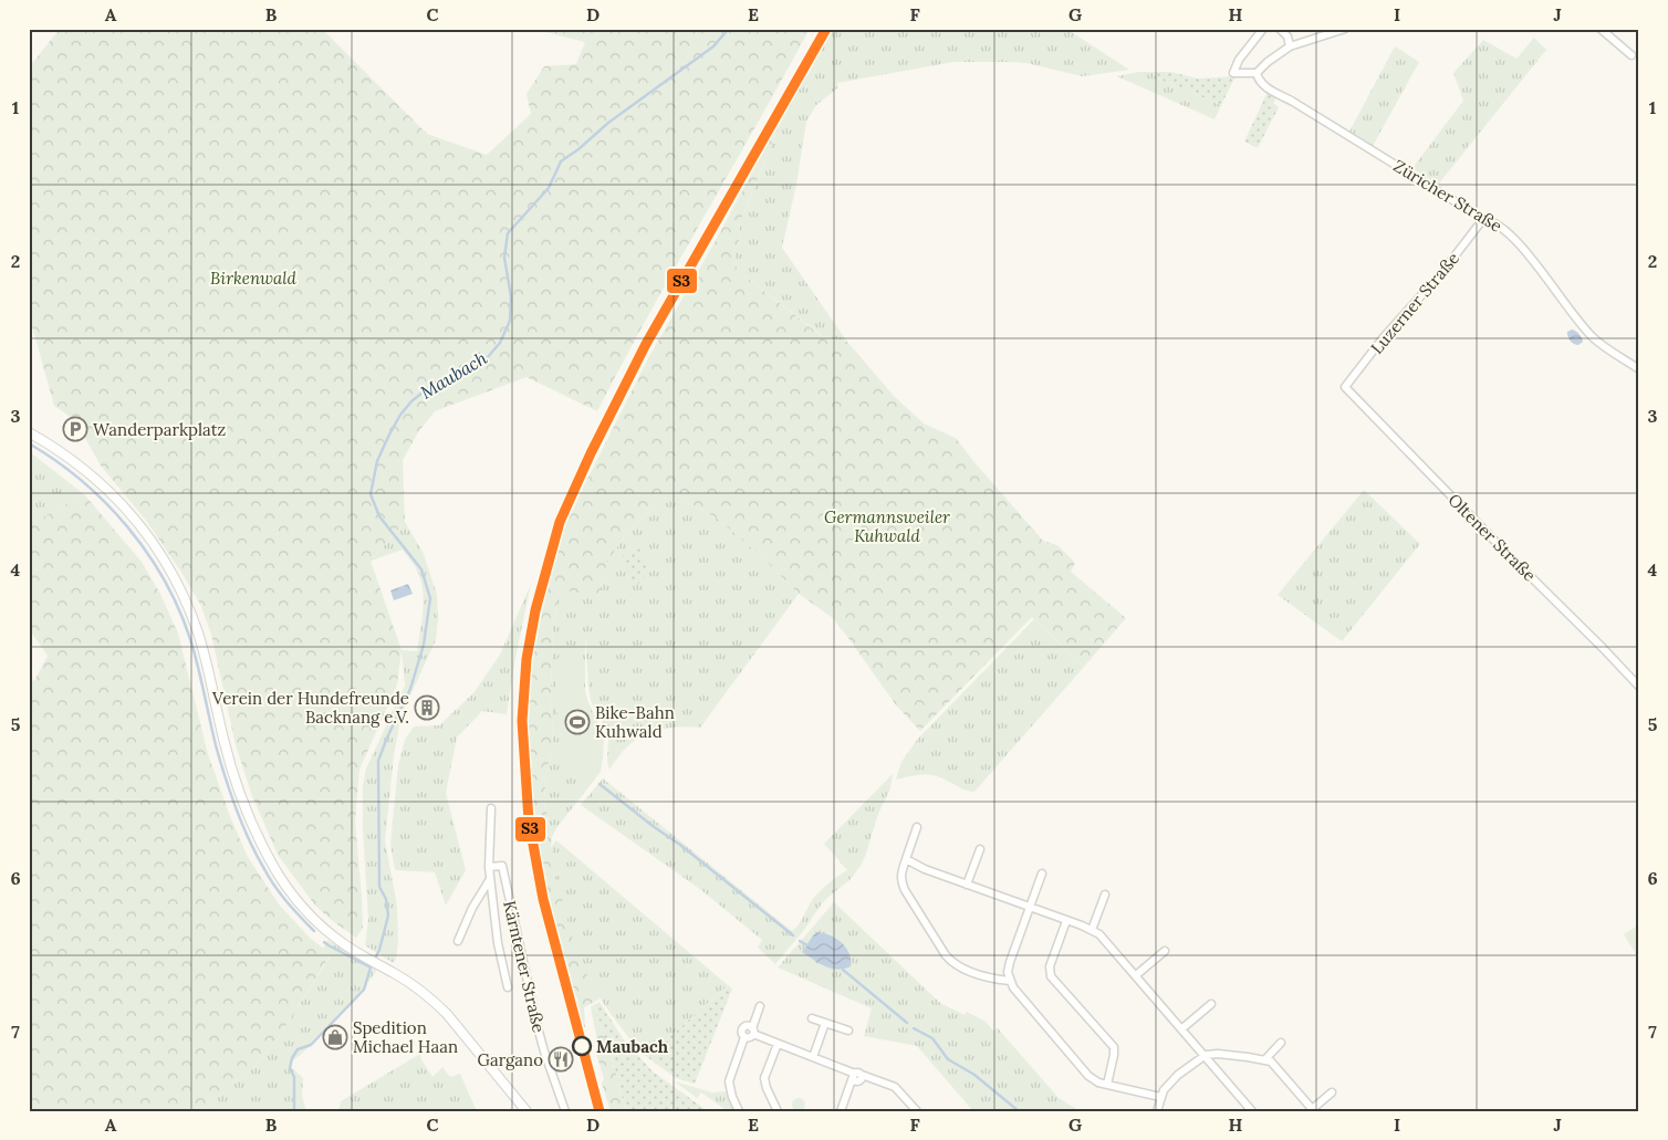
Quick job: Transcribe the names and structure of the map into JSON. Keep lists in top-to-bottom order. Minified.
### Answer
{"streets":{"street":["Züricher Straße","Luzerner Straße","Oltener Straße","Kärntener Straße"]},"crossings":[["Züricher Straße","Luzerner Straße"],["Luzerner Straße","Oltener Straße"]],"water":["Maubach"],"parks":["Birkenwald","Germannsweiler Kuhwald"],"places":{"parking":["Wanderparkplatz"],"building":["Verein der Hundefreunde Backnang e.V."],"sports":["Bike-Bahn Kuhwald"],"shop":["Spedition Michael Haan"],"other":["Maubach"],"restaurant":["Gargano"]},"lines":["transit line S3"],"grid":{"columns":["A","B","C","D","E","F","G","H","I","J"],"rows":["1","2","3","4","5","6","7"]}}
